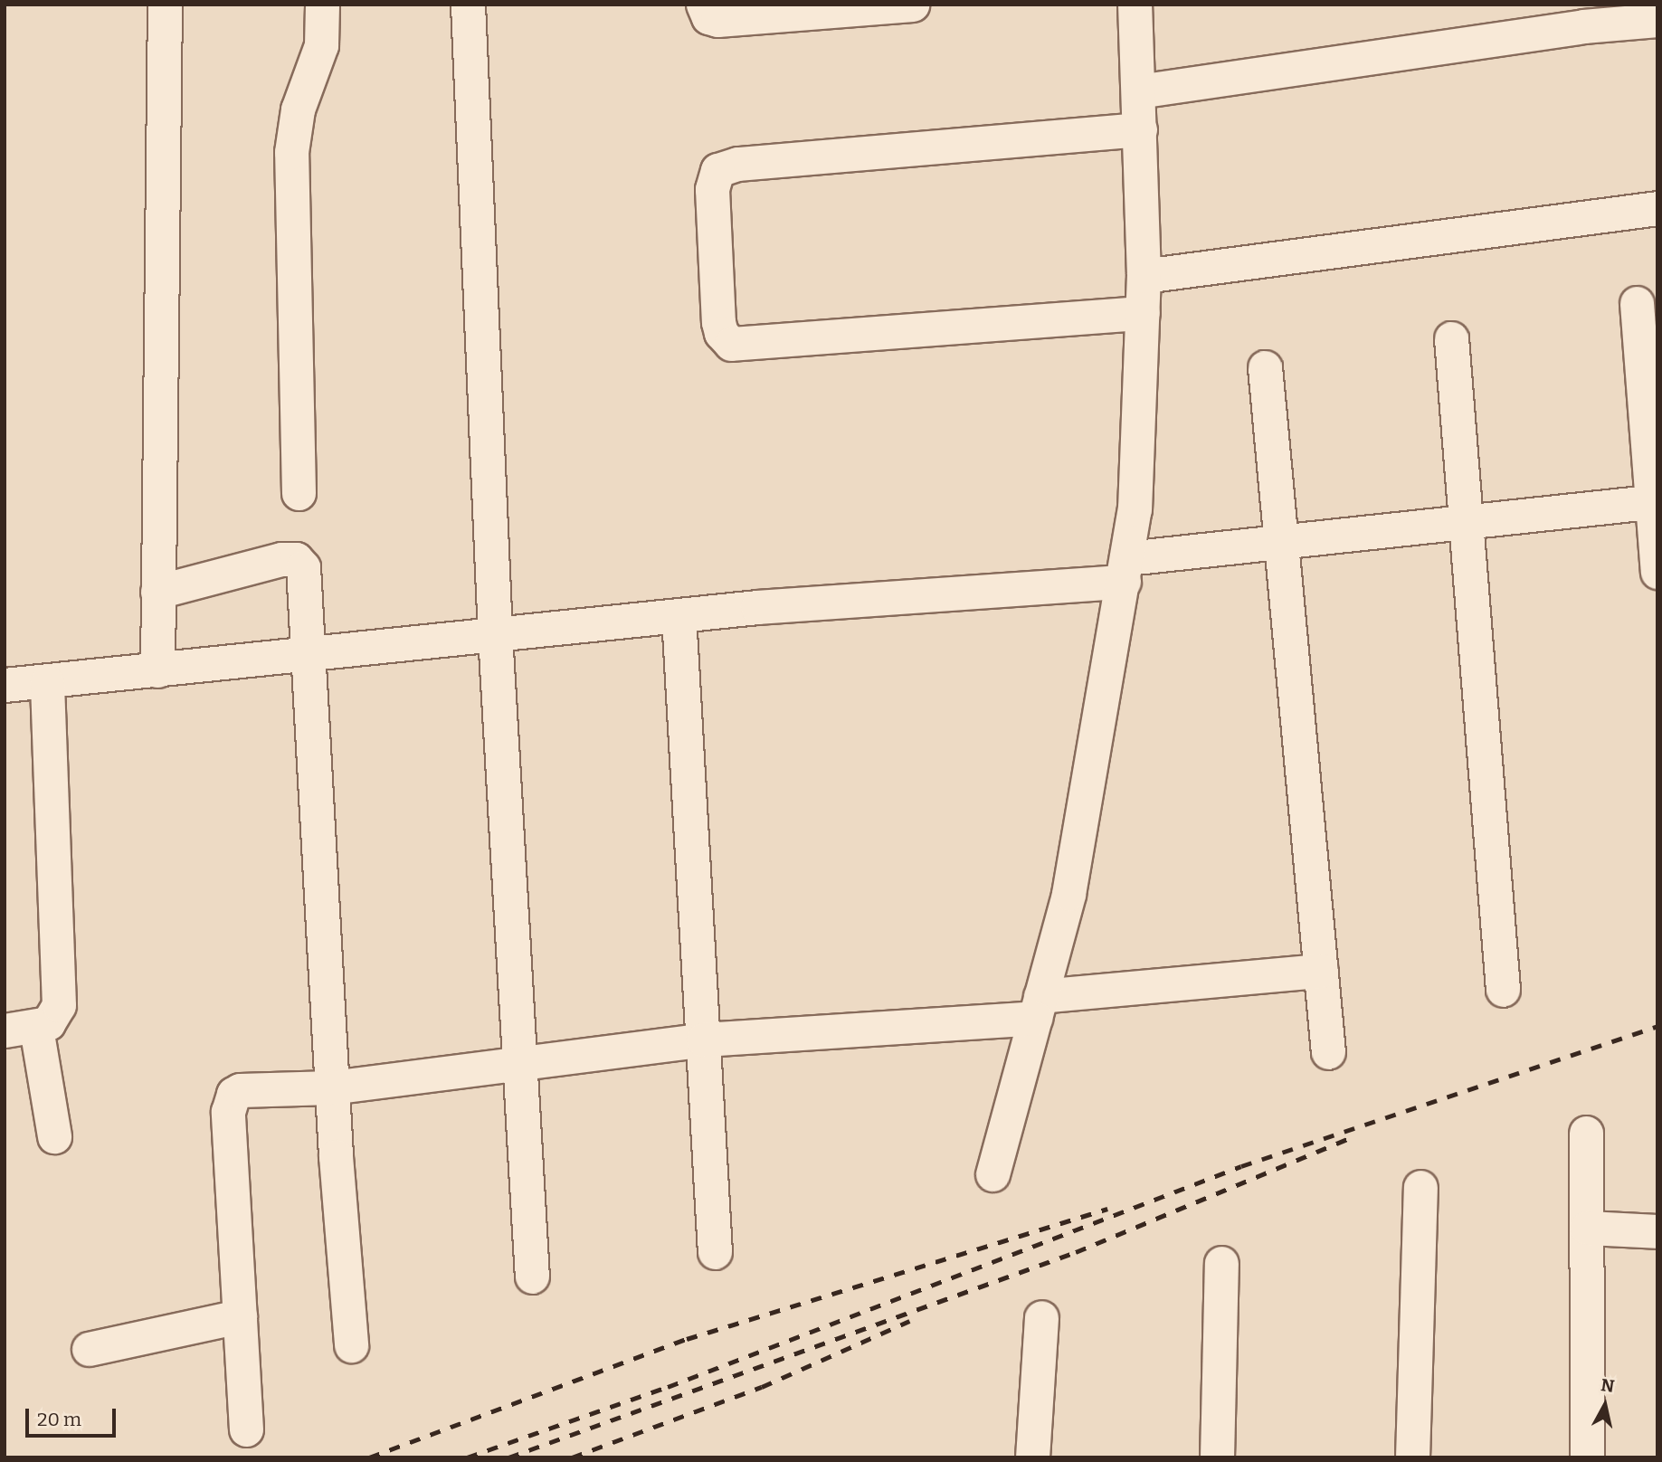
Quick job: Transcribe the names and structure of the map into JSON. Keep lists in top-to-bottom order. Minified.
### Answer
{"scale_bar":"20 m","north":"top"}
